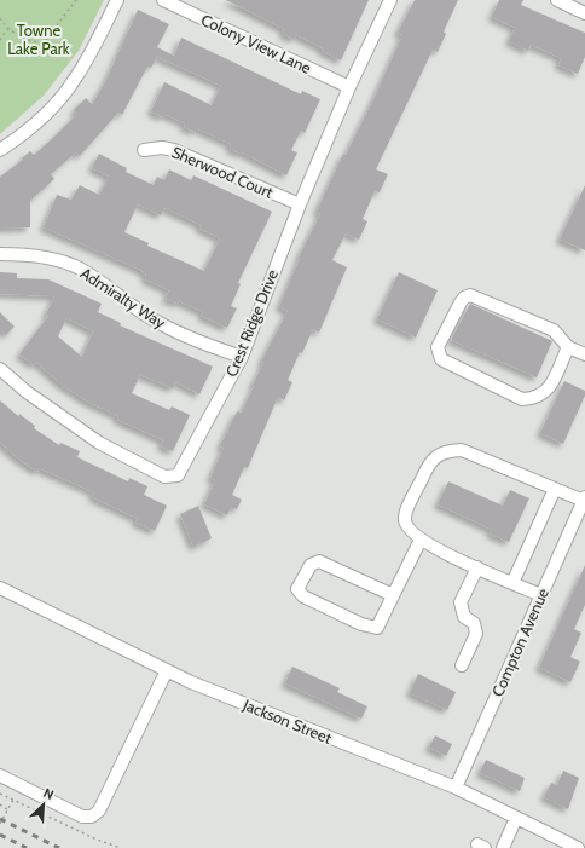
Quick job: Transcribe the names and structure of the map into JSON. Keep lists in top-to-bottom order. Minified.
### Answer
{"streets":{"street":["Colony View Lane","Sherwood Court","Admiralty Way","Crest Ridge Drive","Compton Avenue","Jackson Street"]},"crossings":[["Colony View Lane","Crest Ridge Drive"],["Sherwood Court","Crest Ridge Drive"],["Admiralty Way","Crest Ridge Drive"],["Compton Avenue","Jackson Street"]],"parks":["Towne Lake Park"],"north":"top right"}
